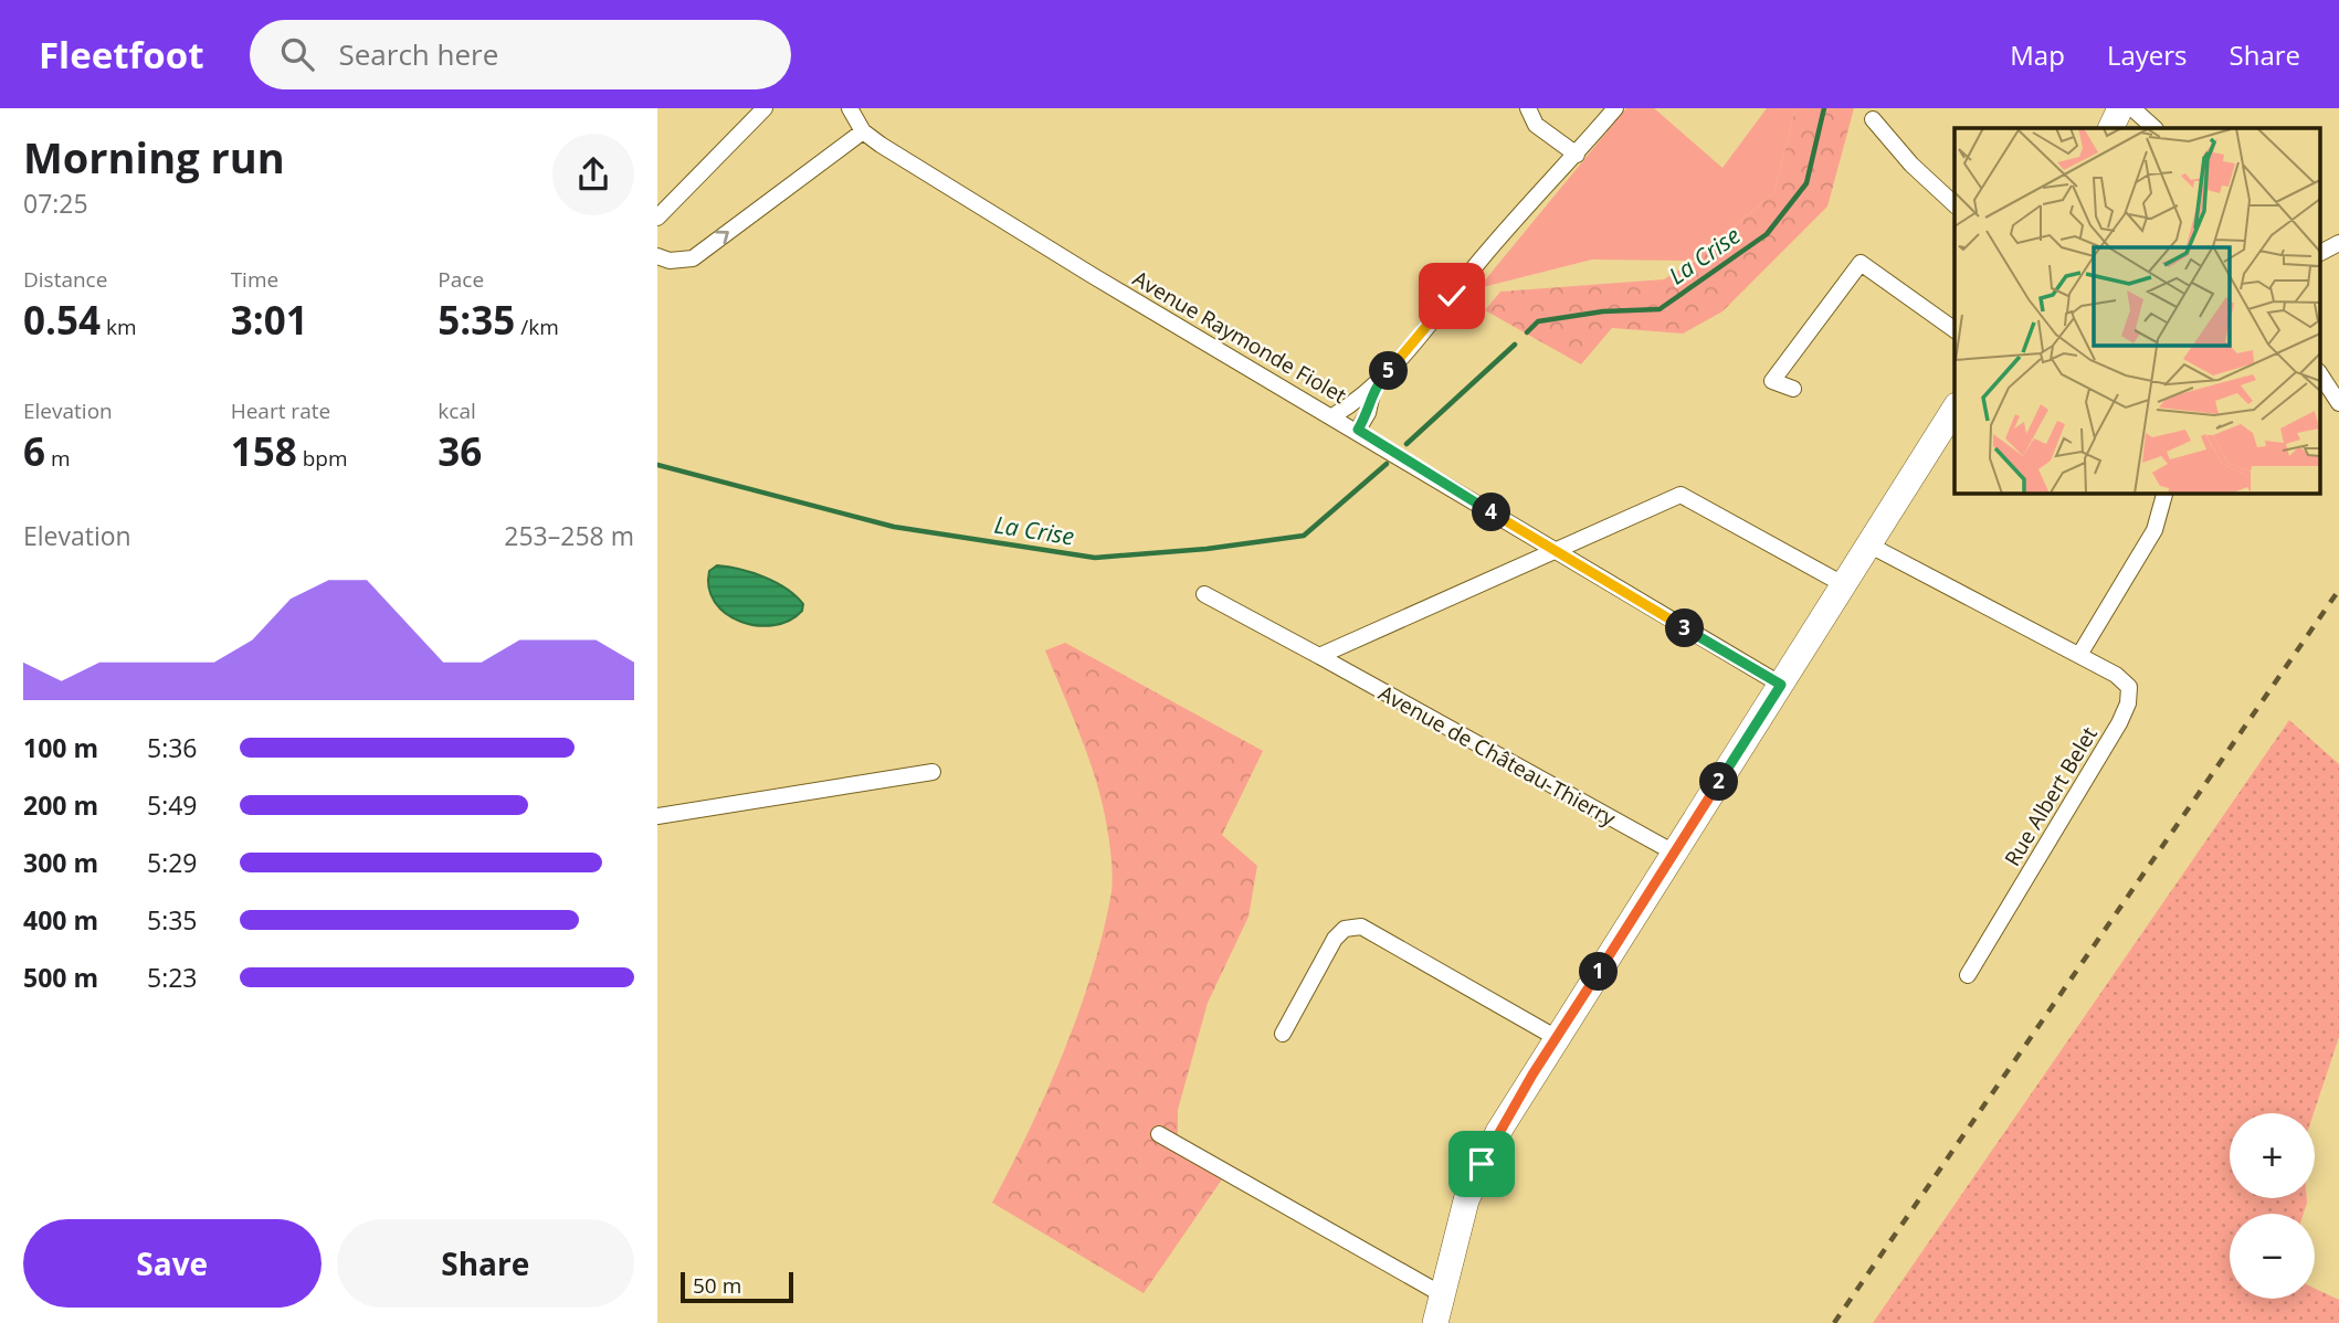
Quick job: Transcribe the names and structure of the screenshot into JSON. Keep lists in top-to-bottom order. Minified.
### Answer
{"streets":{"street":["Avenue Raymonde Fiolet","Avenue de Château-Thierry","Rue Albert Belet"]},"water":["La Crise"],"scale_bar":"50 m","page":{"header":"Fleetfoot","search":"Search here","nav":["Map","Layers","Share"],"heading":["Morning run","07:25"],"stats":[["Distance","0.54 km"],["Time","3:01"],["Pace","5:35 /km"],["Elevation","6 m"],["Heart rate","158 bpm"],["kcal","36"]],"pins":["5","4","3","2","1"],"chart":["Elevation","253–258 m"],"list":[{"name":"100 m","note":"5:36"},{"name":"200 m","note":"5:49"},{"name":"300 m","note":"5:29"},{"name":"400 m","note":"5:35"},{"name":"500 m","note":"5:23"}],"map_buttons":["+","−"],"buttons":["Save","Share"],"scale":"50 m"}}
